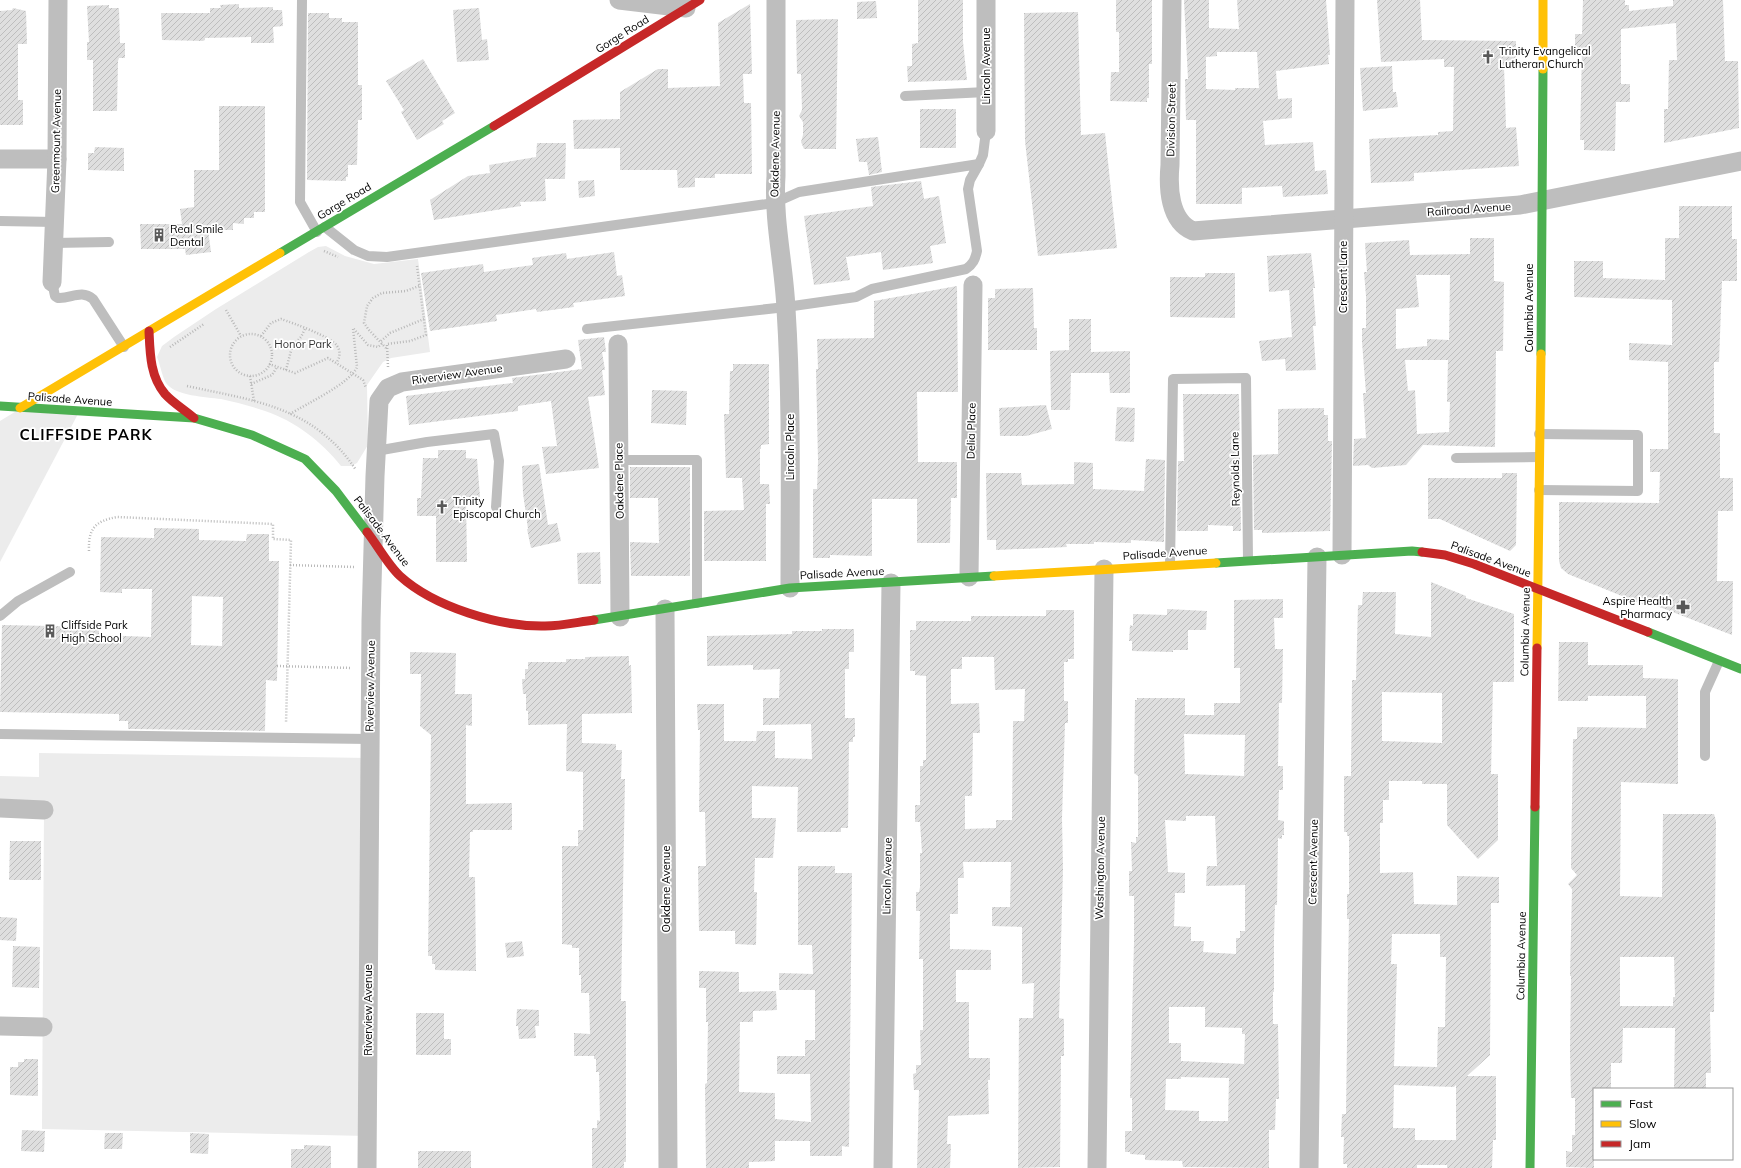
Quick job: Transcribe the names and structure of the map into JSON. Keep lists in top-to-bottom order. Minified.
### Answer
{"streets":{"main road":["Gorge Road","Columbia Avenue","Palisade Avenue"],"street":["Lincoln Avenue","Division Street","Greenmount Avenue","Oakdene Avenue","Railroad Avenue","Crescent Lane","Riverview Avenue","Delia Place","Lincoln Place","Oakdene Place","Crescent Avenue","Washington Avenue"],"lane":["Reynolds Lane"]},"crossings":[["Gorge Road","Palisade Avenue"],["Lincoln Avenue","Palisade Avenue"],["Division Street","Railroad Avenue"],["Oakdene Avenue","Palisade Avenue"],["Oakdene Avenue","Lincoln Place"],["Railroad Avenue","Crescent Lane"],["Railroad Avenue","Columbia Avenue"],["Crescent Lane","Palisade Avenue"],["Columbia Avenue","Palisade Avenue"],["Riverview Avenue","Palisade Avenue"],["Palisade Avenue","Delia Place"],["Palisade Avenue","Lincoln Place"],["Palisade Avenue","Reynolds Lane"],["Palisade Avenue","Oakdene Place"],["Palisade Avenue","Crescent Avenue"],["Palisade Avenue","Washington Avenue"]],"districts":["CLIFFSIDE PARK"],"parks":["Honor Park"],"places":{"church":["Trinity Evangelical Lutheran Church","Trinity Episcopal Church"],"building":["Real Smile Dental","Cliffside Park High School"],"pharmacy":["Aspire Health Pharmacy"]},"legend":["Fast","Slow","Jam"]}
